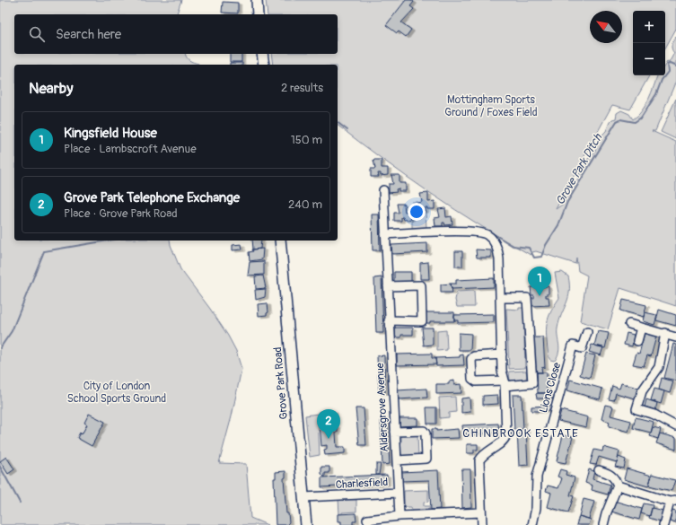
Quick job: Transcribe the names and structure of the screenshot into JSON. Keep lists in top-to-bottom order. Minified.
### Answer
{"streets":{"main road":["Grove Park Road"],"street":["Lions Close","Aldersgrove Avenue","Charlesfield"]},"crossings":[["Grove Park Road","Charlesfield"],["Aldersgrove Avenue","Charlesfield"]],"districts":["CHINBROOK ESTATE"],"water":["Grove Park Ditch"],"parks":["Mottingham Sports Ground / Foxes Field","City of London School Sports Ground"],"north":"top left","page":{"map_buttons":["+","−"],"search":"Search here","heading":["Nearby","2 results"],"list":[{"mark":"1","name":"Kingsfield House","note":"Place · Lambscroft Avenue","value":"150 m"},{"mark":"2","name":"Grove Park Telephone Exchange","note":"Place · Grove Park Road","value":"240 m"}],"pins":["1","2"]}}
